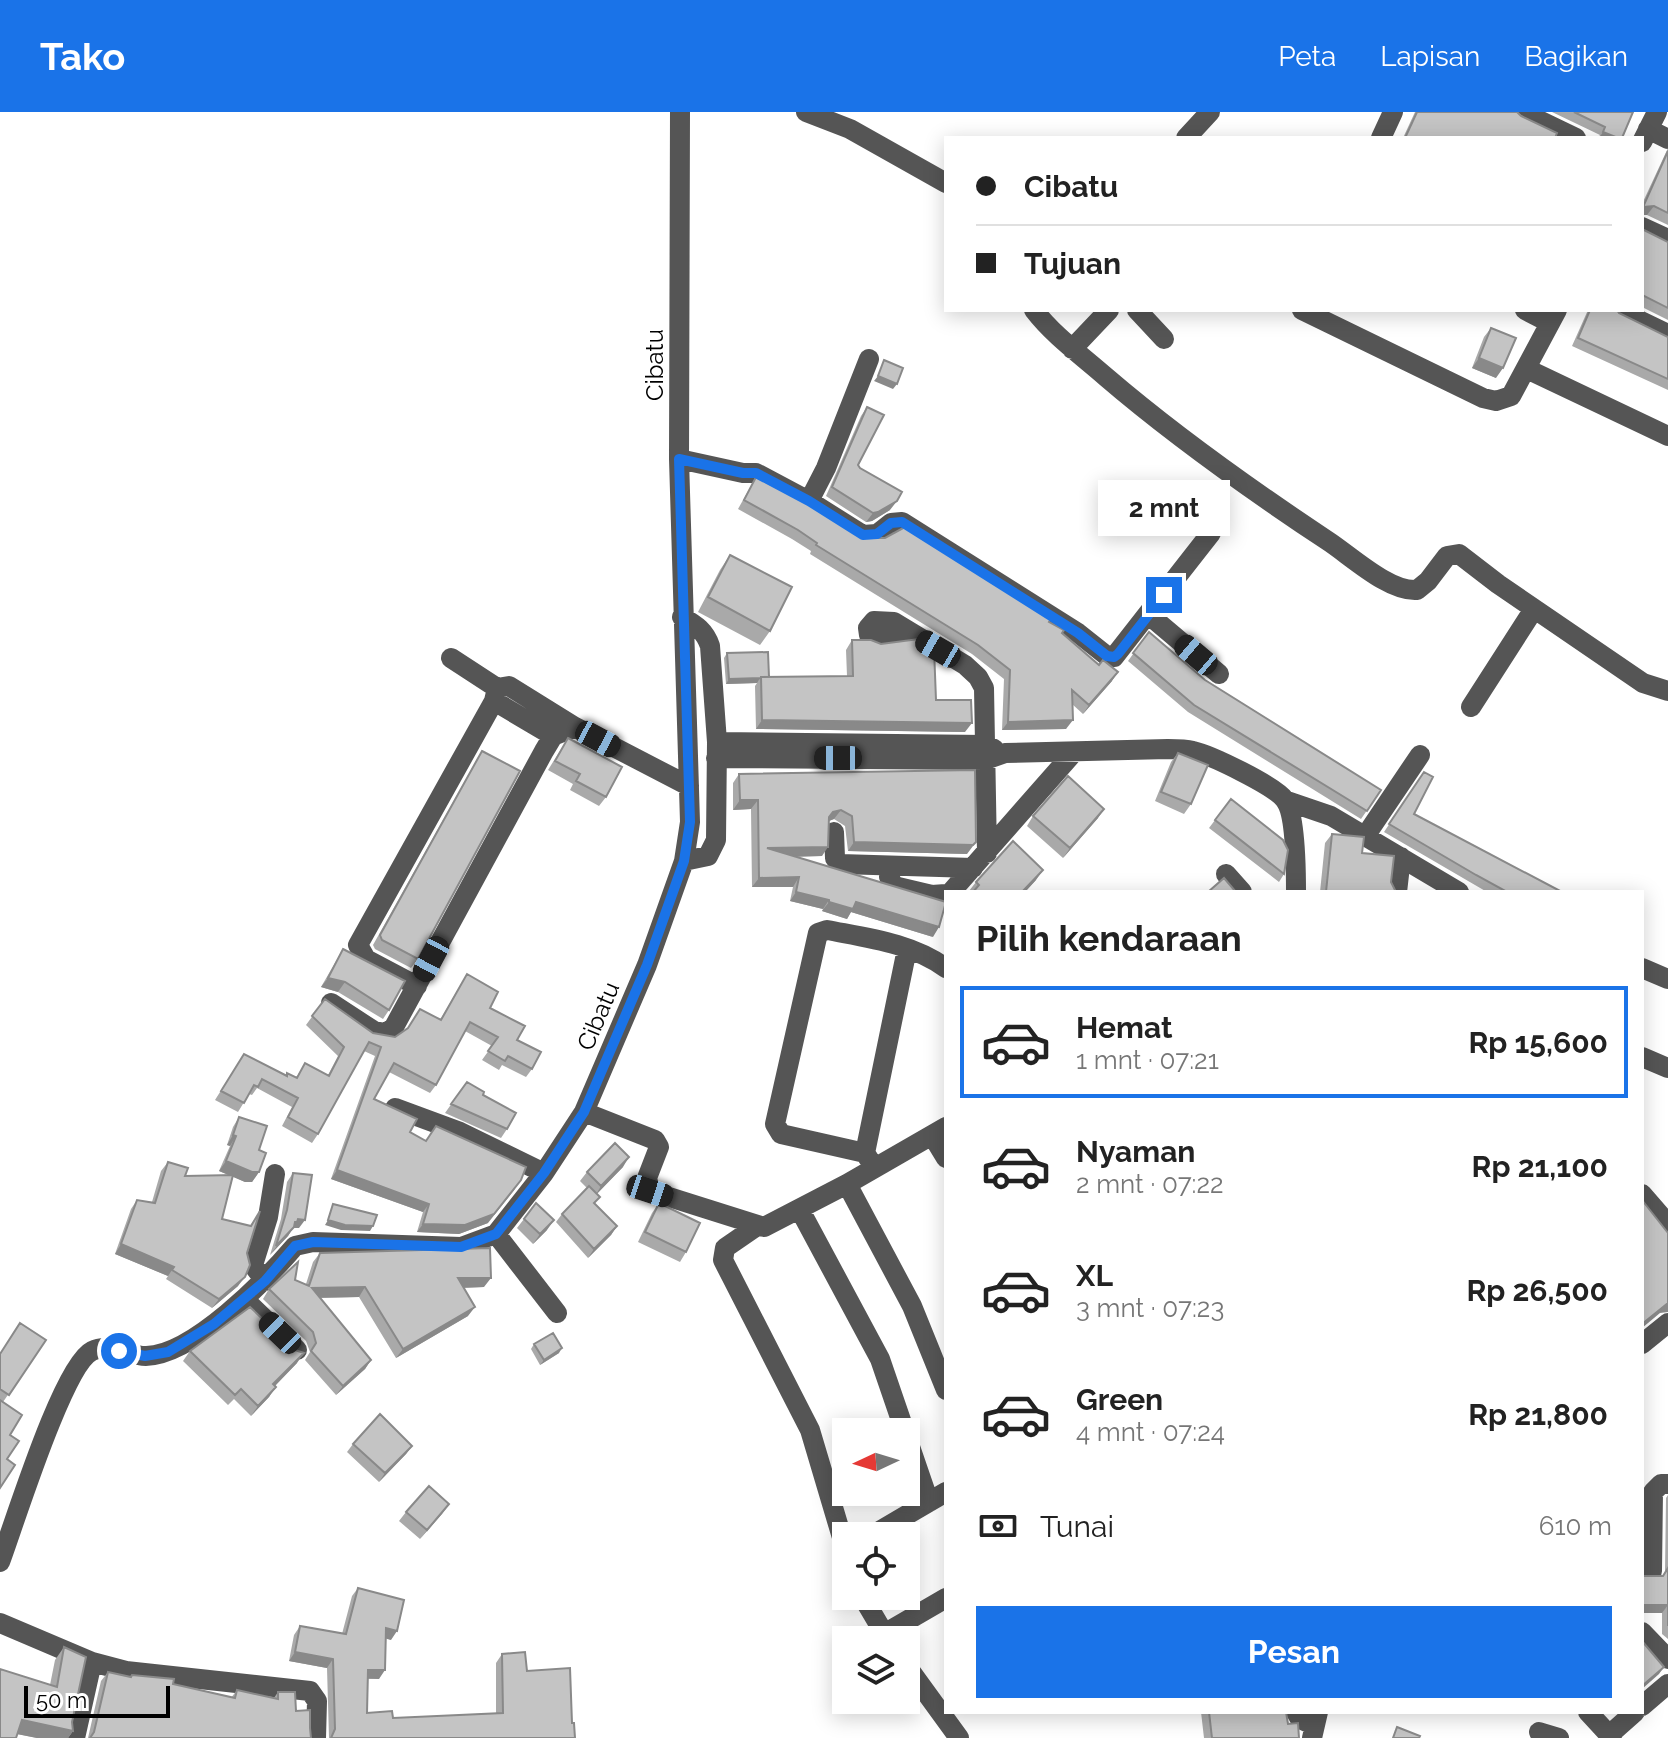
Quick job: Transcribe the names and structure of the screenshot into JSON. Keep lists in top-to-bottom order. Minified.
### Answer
{"streets":{"street":["Cibatu"]},"scale_bar":"50 m","north":"left","page":{"header":"Tako","nav":["Peta","Lapisan","Bagikan"],"banner":["Cibatu","Tujuan"],"bubble":"2 mnt","heading":"Pilih kendaraan","list":[{"name":"Hemat","note":"1 mnt · 07:21","value":"Rp 15,600"},{"name":"Nyaman","note":"2 mnt · 07:22","value":"Rp 21,100"},{"name":"XL","note":"3 mnt · 07:23","value":"Rp 26,500"},{"name":"Green","note":"4 mnt · 07:24","value":"Rp 21,800"}],"pay":["Tunai","610 m"],"buttons":"Pesan","scale":"50 m"}}
